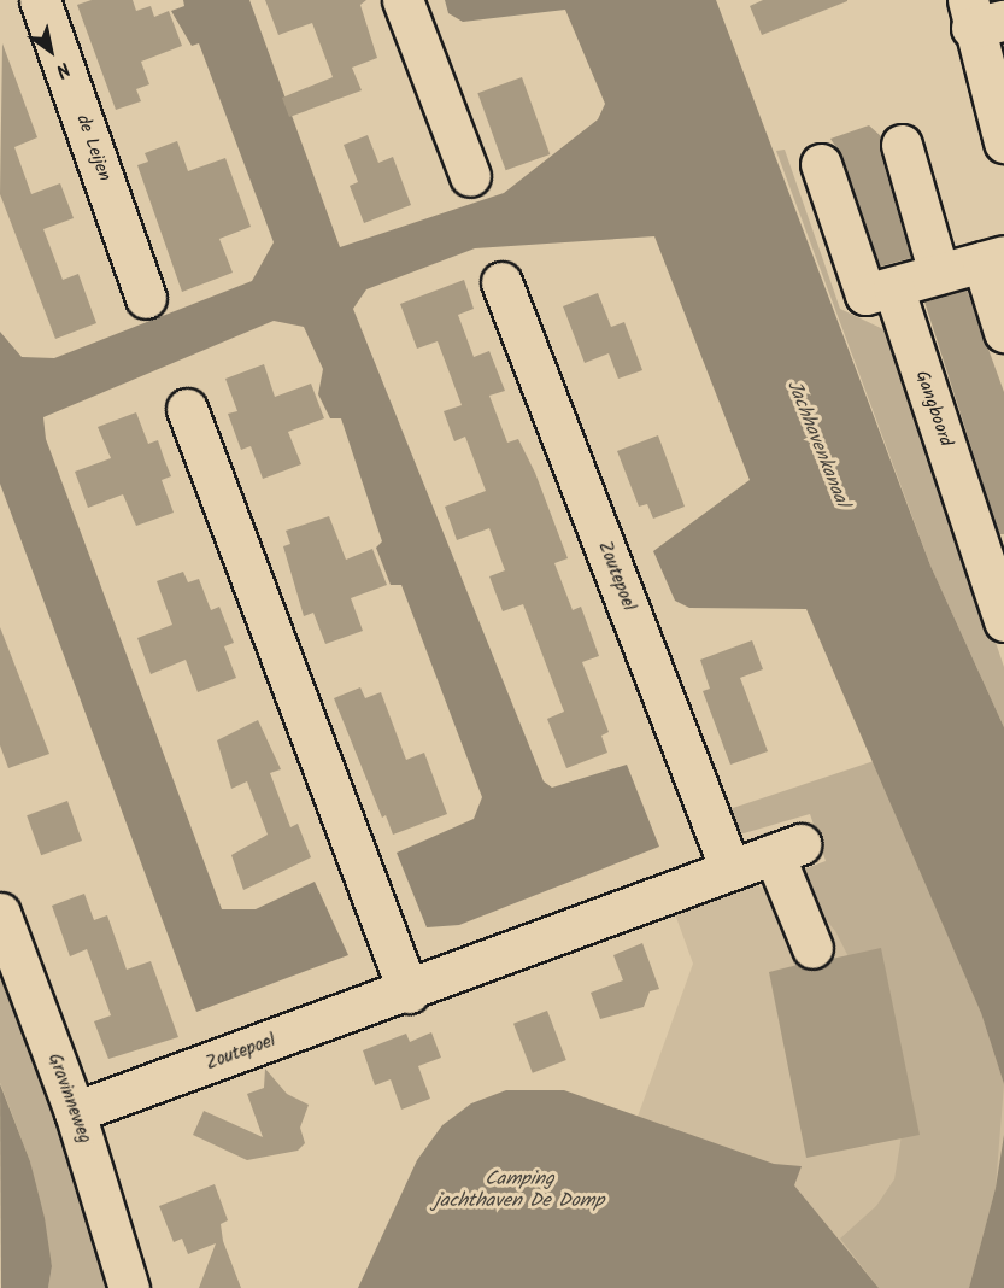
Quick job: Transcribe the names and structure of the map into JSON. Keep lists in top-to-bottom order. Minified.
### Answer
{"streets":{"street":["de Leijen","Gangboord","Zoutepoel","Gravinneweg"]},"crossings":[["Zoutepoel","Gravinneweg"]],"water":["Jachhavenkanaal","Camping jachthaven De Domp"],"north":"bottom right"}
